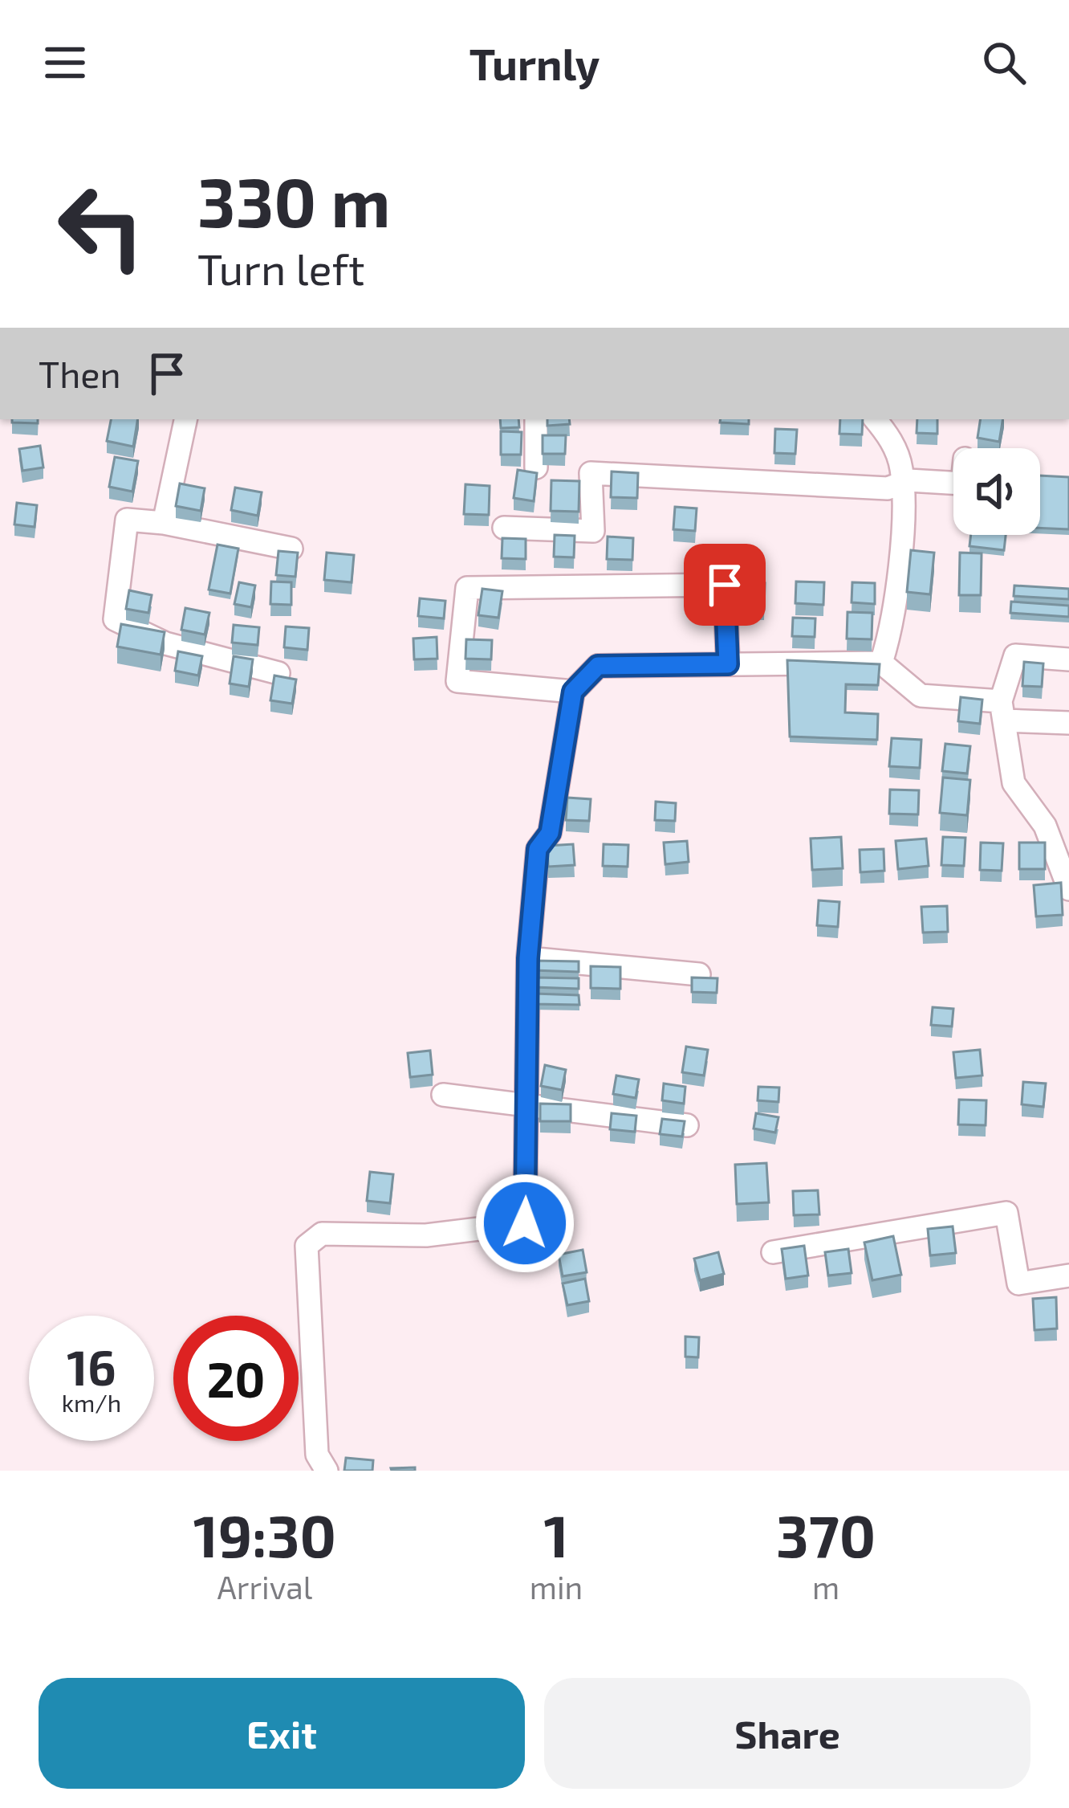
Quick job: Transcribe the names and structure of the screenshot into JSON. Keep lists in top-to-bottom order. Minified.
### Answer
{"page":{"header":"Turnly","turn":["330 m","Turn left"],"then":"Then","speed":"16 km/h","limit":"20","eta":["19:30","Arrival","1","min","370","m"],"buttons":["Exit","Share"]}}
